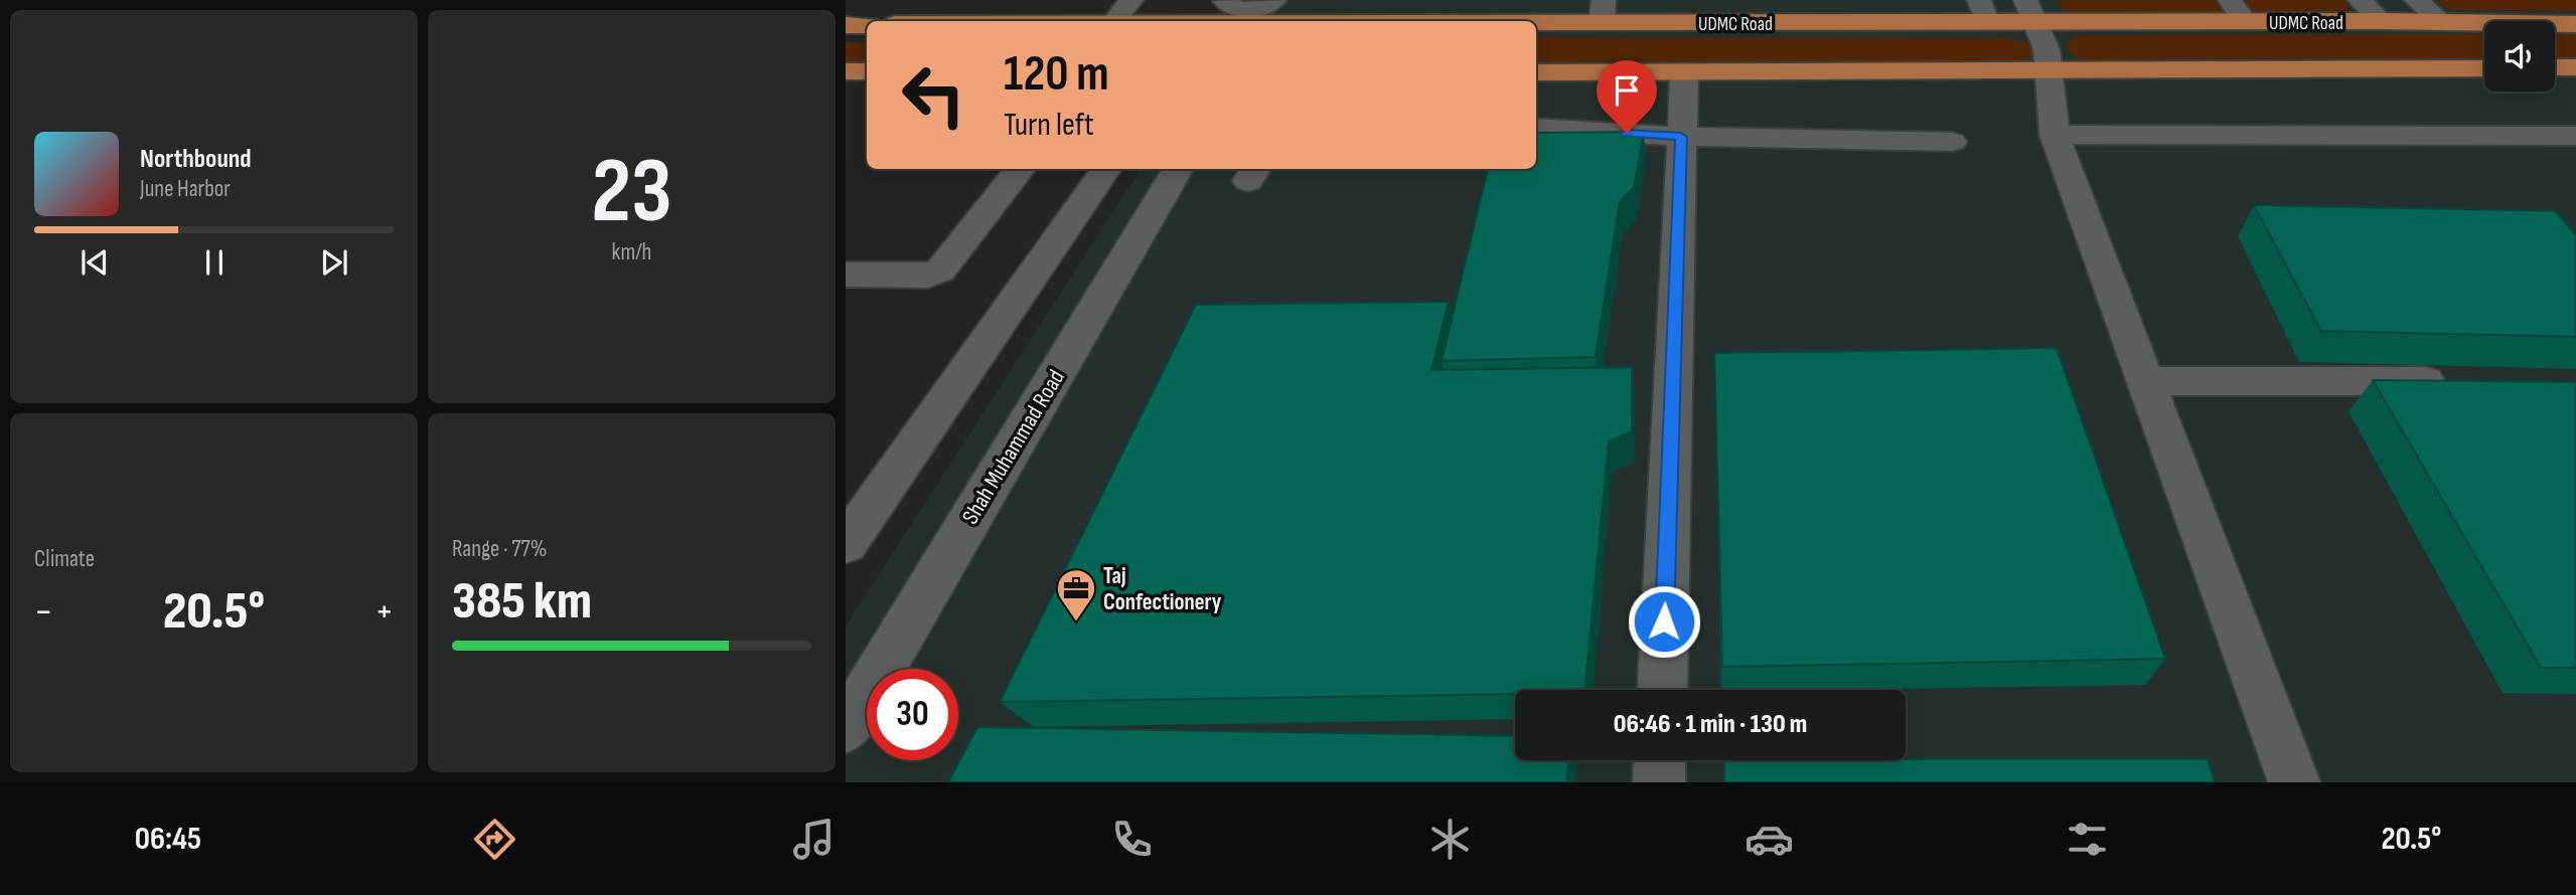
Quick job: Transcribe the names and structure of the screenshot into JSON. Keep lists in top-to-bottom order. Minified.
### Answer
{"streets":{"main road":["UDMC Road"],"street":["Shah Muhammad Road"]},"places":{"office":["Taj Confectionery"]},"page":{"tile":[["23","km/h"],"Climate",["Range · 77%","385 km"]],"turn":["120 m","Turn left"],"song":["Northbound","June Harbor"],"heat":["−","20.5°","+"],"limit":"30","trip":"06:46 · 1 min · 130 m","tabs":["06:45","20.5°"]}}
